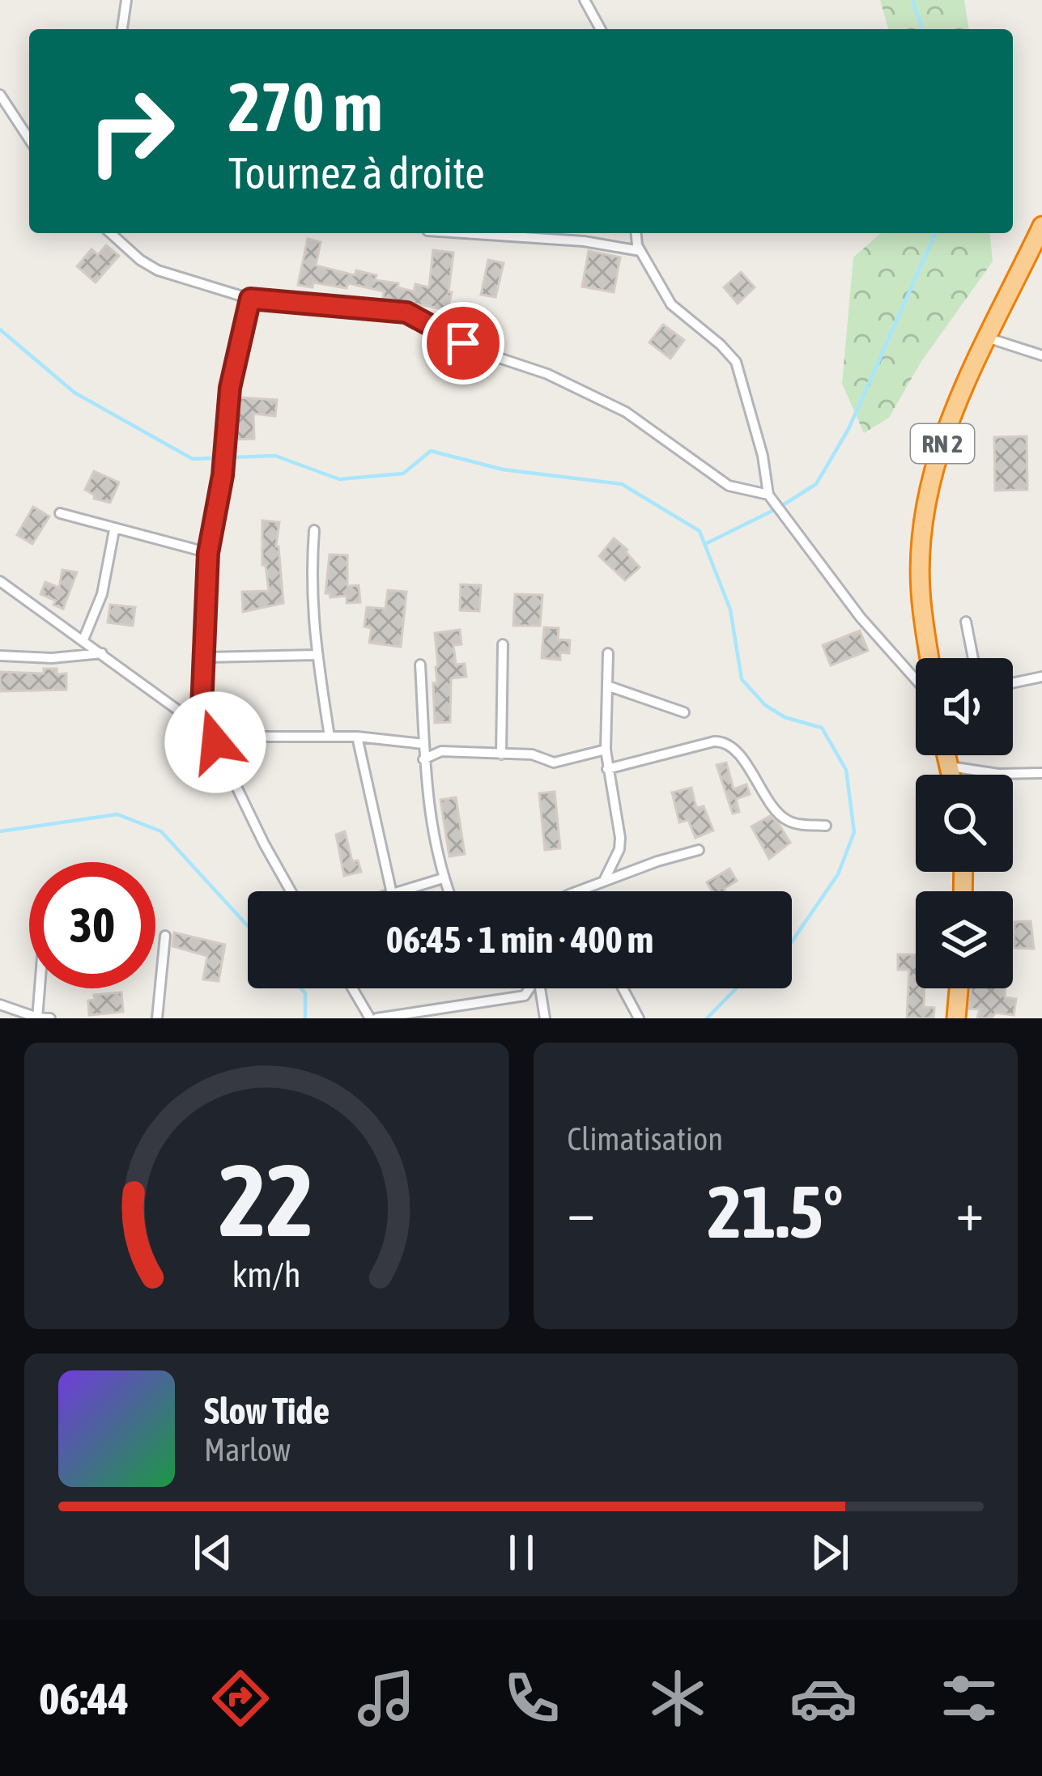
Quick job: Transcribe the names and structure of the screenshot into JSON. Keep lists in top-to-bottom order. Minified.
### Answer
{"streets":{"highway":["RN 2"]},"page":{"turn":["270 m","Tournez à droite"],"limit":"30","trip":"06:45 · 1 min · 400 m","tile":"Climatisation","heat":["−","21.5°","+"],"song":["Slow Tide","Marlow"],"tabs":"06:44","gauge":["22","km/h"]}}
